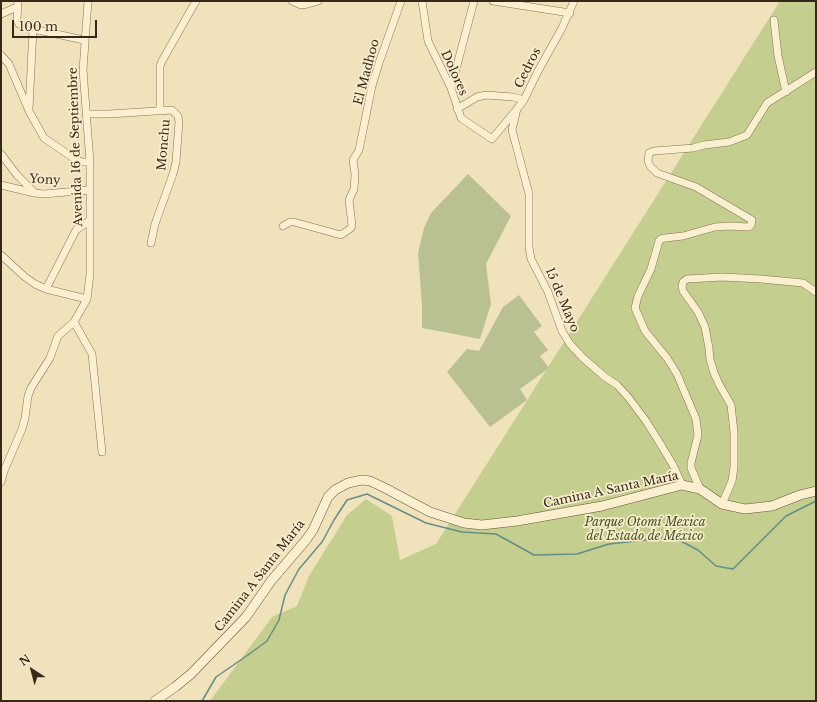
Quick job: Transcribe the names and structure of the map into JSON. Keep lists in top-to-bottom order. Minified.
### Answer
{"streets":{"main road":["Camina A Santa María"],"street":["Cedros","El Madhoo","Dolores","Monchu","Avenida 16 de Septiembre","Yony","15 de Mayo"]},"crossings":[["Cedros","Dolores"],["Cedros","15 de Mayo"],["Monchu","Avenida 16 de Septiembre"],["Avenida 16 de Septiembre","Yony"],["15 de Mayo","Camina A Santa María"]],"parks":["Parque Otomí Mexica del Estado de México"],"scale_bar":"100 m","north":"top left"}
